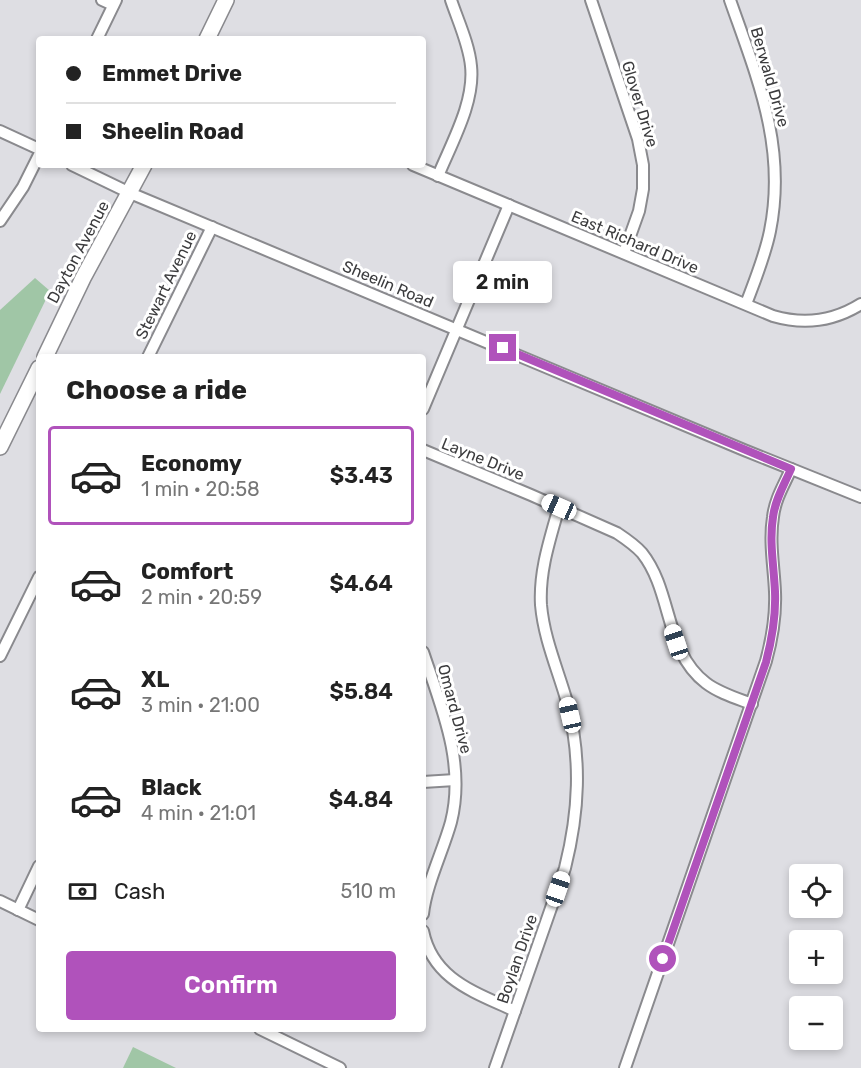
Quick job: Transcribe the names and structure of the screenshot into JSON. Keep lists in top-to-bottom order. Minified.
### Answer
{"streets":{"main road":["Dayton Avenue"],"street":["Berwald Drive","Glover Drive","East Richard Drive","Sheelin Road","Stewart Avenue","Layne Drive","Omard Drive","Boylan Drive"]},"crossings":[["Berwald Drive","East Richard Drive"],["Glover Drive","East Richard Drive"],["Dayton Avenue","Sheelin Road"],["Sheelin Road","Stewart Avenue"],["Layne Drive","Boylan Drive"]],"page":{"banner":["Emmet Drive","Sheelin Road"],"bubble":"2 min","heading":"Choose a ride","list":[{"name":"Economy","note":"1 min · 20:58","value":"$3.43"},{"name":"Comfort","note":"2 min · 20:59","value":"$4.64"},{"name":"XL","note":"3 min · 21:00","value":"$5.84"},{"name":"Black","note":"4 min · 21:01","value":"$4.84"}],"pay":["Cash","510 m"],"map_buttons":["+","−"],"buttons":"Confirm"}}
